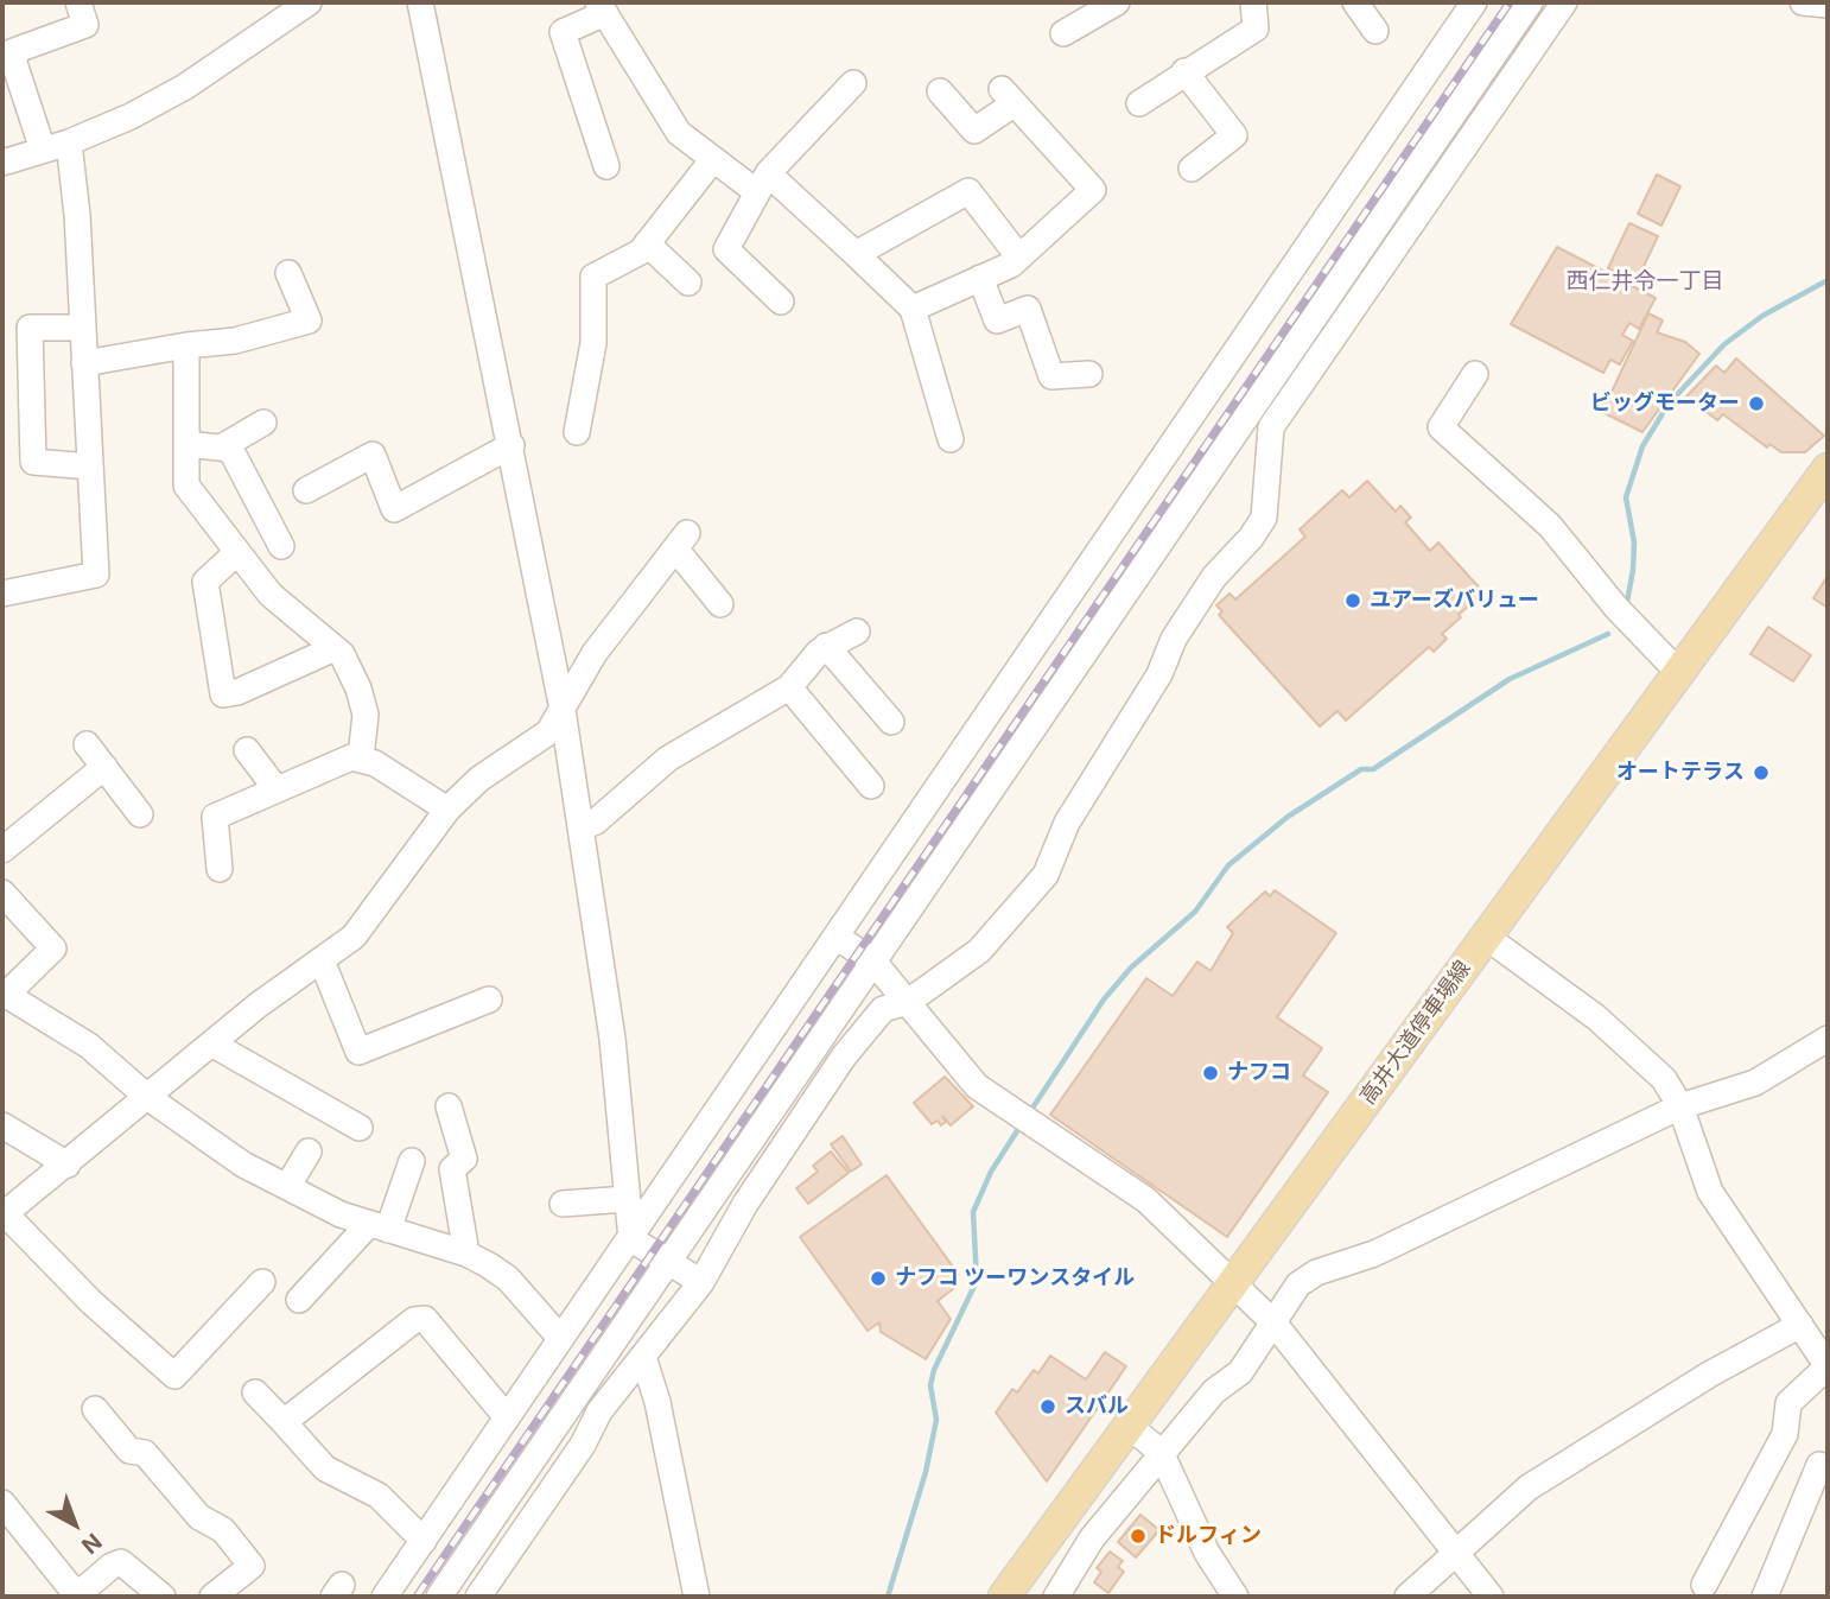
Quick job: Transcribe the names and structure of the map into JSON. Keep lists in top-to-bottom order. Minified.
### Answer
{"streets":{"main road":["高井大道停車場線"]},"districts":["西仁井令一丁目"],"places":["ビッグモーター","ユアーズバリュー","オートテラス","ナフコ","ナフコ ツーワンスタイル","スバル","ドルフィン"],"north":"bottom right"}
